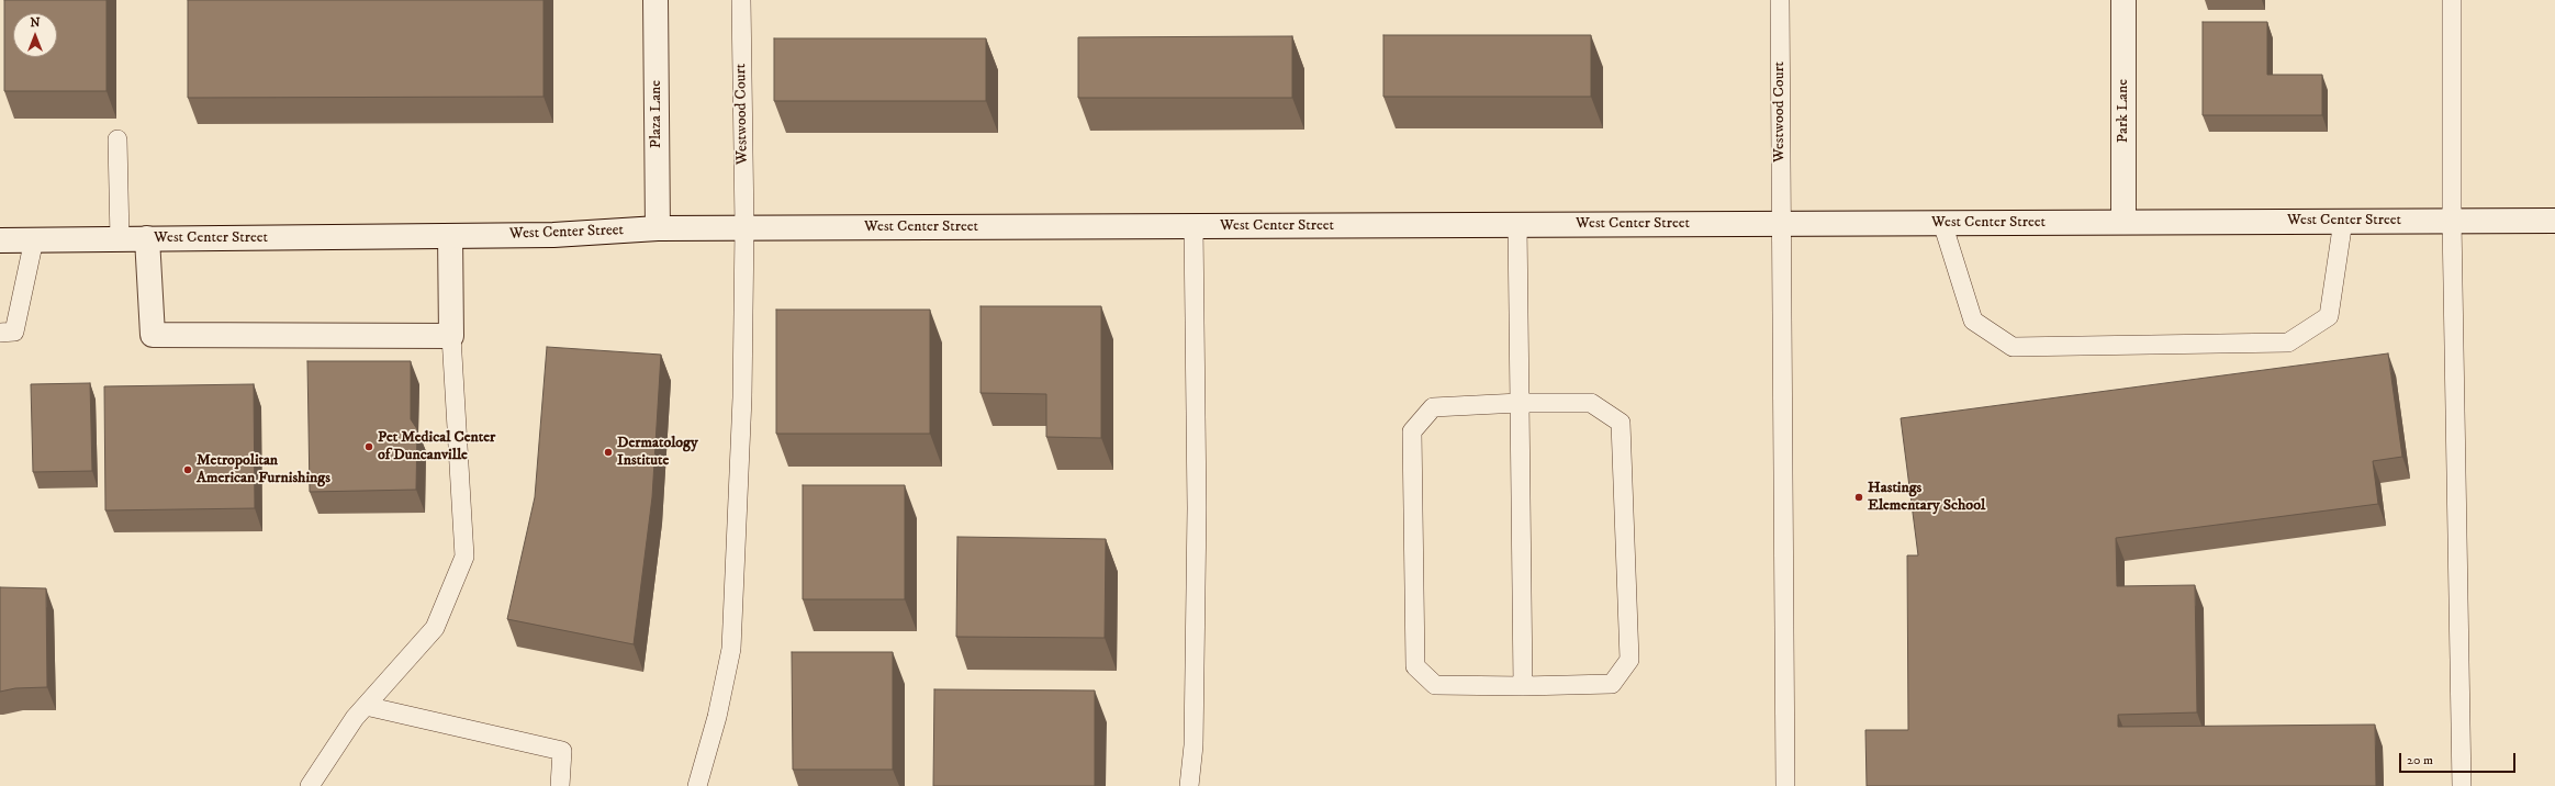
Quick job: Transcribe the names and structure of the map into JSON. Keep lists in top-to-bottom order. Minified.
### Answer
{"streets":{"street":["Park Lane","Plaza Lane","West Center Street"],"lane":["Westwood Court"]},"crossings":[["Park Lane","West Center Street"],["Westwood Court","West Center Street"],["Plaza Lane","West Center Street"]],"places":["Pet Medical Center of Duncanville","Dermatology Institute","Metropolitan American Furnishings","Hastings Elementary School"],"scale_bar":"20 m","north":"top"}
